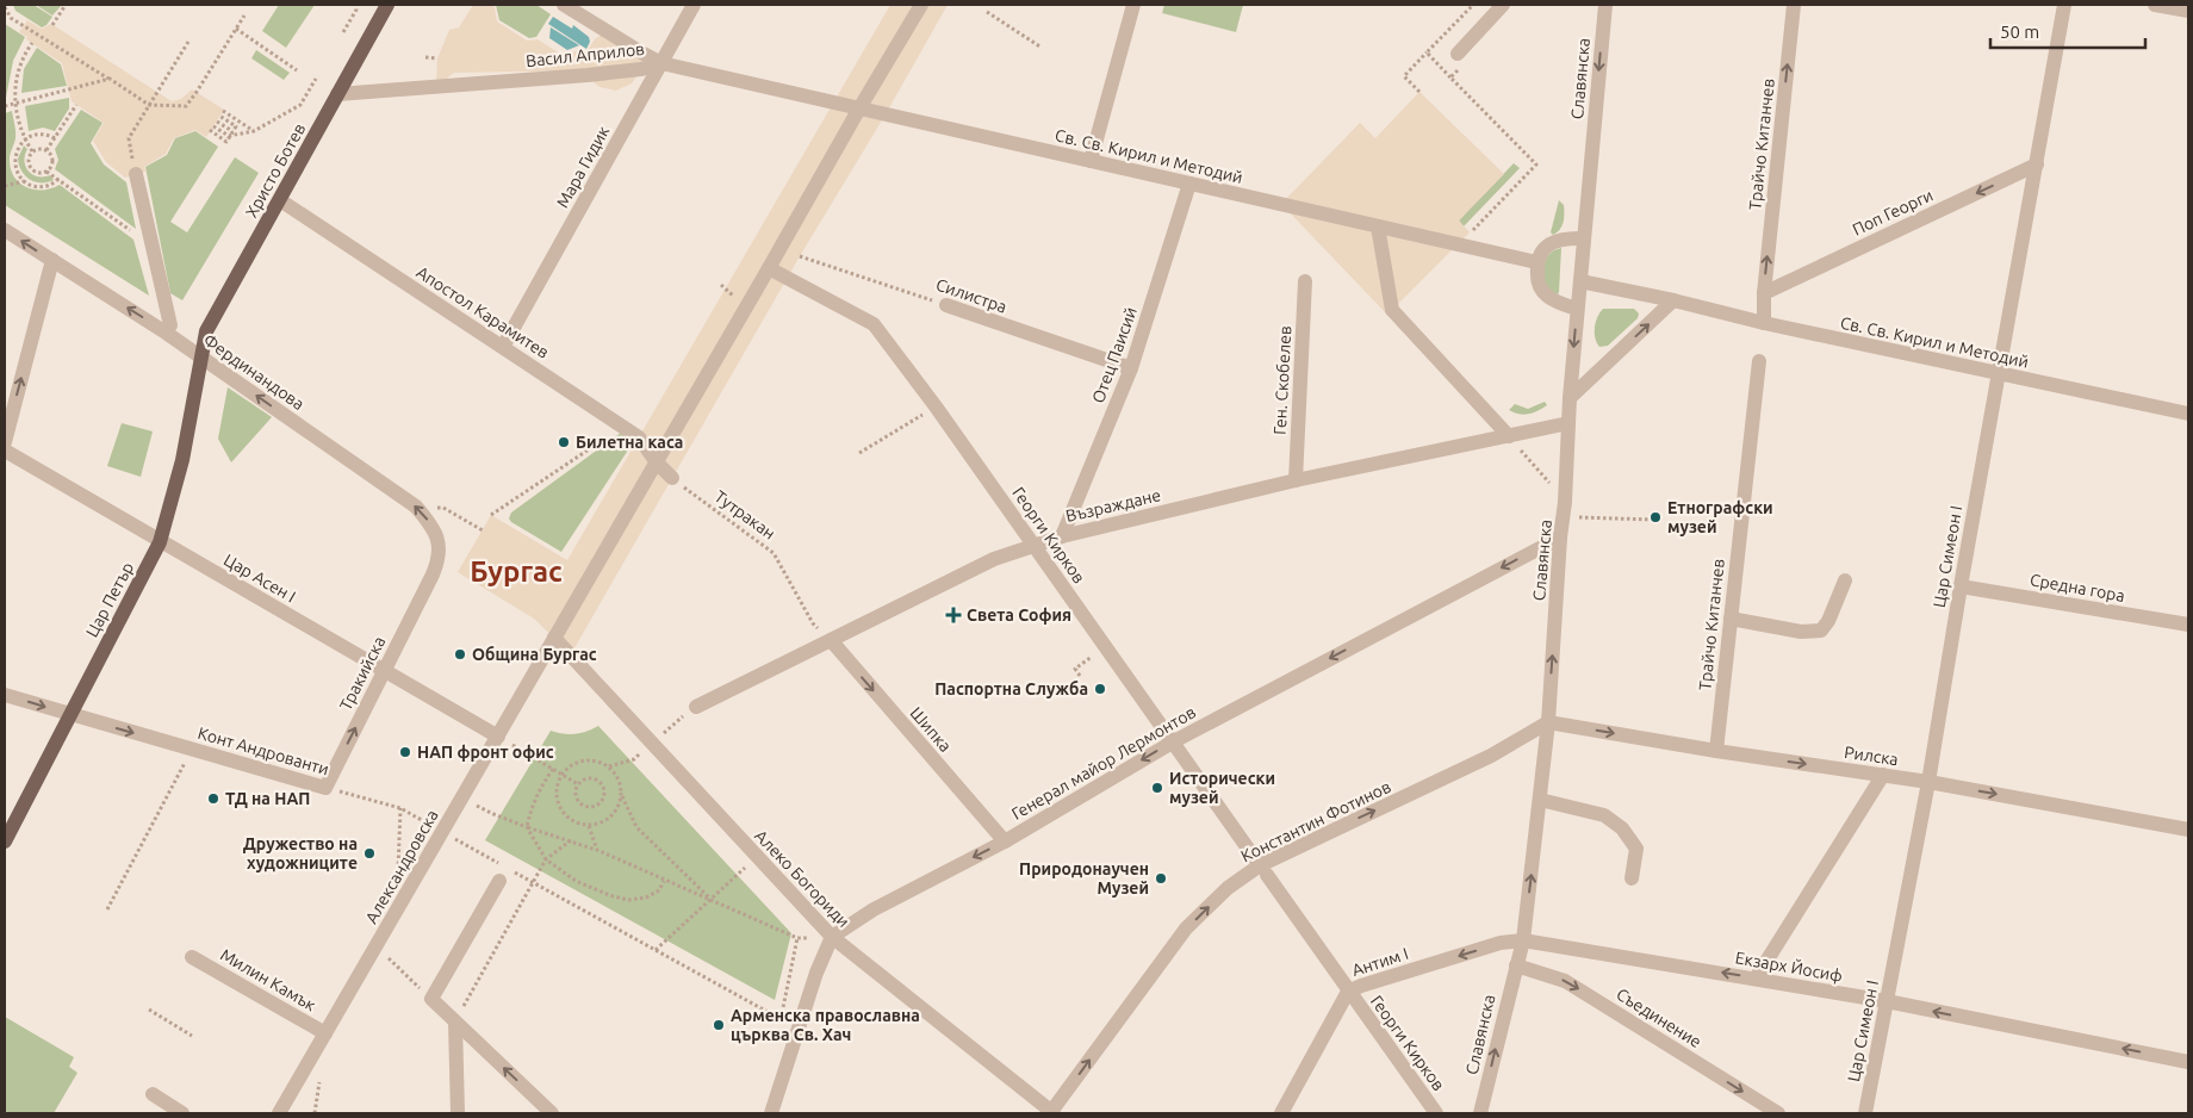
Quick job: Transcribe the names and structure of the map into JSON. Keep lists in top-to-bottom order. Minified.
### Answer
{"streets":{"main road":["Христо Ботев","Цар Петър"],"street":["Васил Априлов","Славянска","Трайчо Китанчев","Св. Св. Кирил и Методий","Мара Гидик","Поп Георги","Силистра","Апостол Карамитев","Отец Паисий","Фердинандова","Ген. Скобелев","Възраждане","Георги Кирков","Цар Симеон I","Цар Асен I","Средна гора","Тракийска","Шипка","Конт Андрованти","Рилска","Генерал майор Лермонтов","Константин Фотинов","Александровска","Алеко Богориди","Антим I","Екзарх Йосиф","Милин Камък","Съединение"],"path":["Тутракан"]},"crossings":[["Васил Априлов","Св. Св. Кирил и Методий"],["Васил Априлов","Мара Гидик"],["Васил Априлов","Христо Ботев"],["Славянска","Св. Св. Кирил и Методий"],["Славянска","Възраждане"],["Славянска","Рилска"],["Славянска","Генерал майор Лермонтов"],["Славянска","Константин Фотинов"],["Славянска","Антим I"],["Славянска","Екзарх Йосиф"],["Славянска","Съединение"],["Трайчо Китанчев","Св. Св. Кирил и Методий"],["Трайчо Китанчев","Поп Георги"],["Трайчо Китанчев","Рилска"],["Св. Св. Кирил и Методий","Отец Паисий"],["Св. Св. Кирил и Методий","Цар Симеон I"],["Св. Св. Кирил и Методий","Александровска"],["Мара Гидик","Апостол Карамитев"],["Христо Ботев","Апостол Карамитев"],["Христо Ботев","Фердинандова"],["Христо Ботев","Цар Петър"],["Поп Георги","Цар Симеон I"],["Силистра","Отец Паисий"],["Апостол Карамитев","Тутракан"],["Апостол Карамитев","Александровска"],["Отец Паисий","Възраждане"],["Фердинандова","Цар Петър"],["Фердинандова","Тракийска"],["Ген. Скобелев","Възраждане"],["Възраждане","Тутракан"],["Възраждане","Георги Кирков"],["Възраждане","Шипка"],["Тутракан","Шипка"],["Георги Кирков","Генерал майор Лермонтов"],["Георги Кирков","Константин Фотинов"],["Георги Кирков","Александровска"],["Георги Кирков","Антим I"],["Цар Симеон I","Средна гора"],["Цар Симеон I","Рилска"],["Цар Симеон I","Екзарх Йосиф"],["Цар Асен I","Цар Петър"],["Цар Асен I","Тракийска"],["Цар Асен I","Александровска"],["Цар Петър","Конт Андрованти"],["Тракийска","Конт Андрованти"],["Шипка","Генерал майор Лермонтов"],["Конт Андрованти","Александровска"],["Рилска","Константин Фотинов"],["Генерал майор Лермонтов","Алеко Богориди"],["Константин Фотинов","Алеко Богориди"],["Александровска","Алеко Богориди"],["Александровска","Милин Камък"],["Антим I","Екзарх Йосиф"]],"one_way":["Трайчо Китанчев","Поп Георги","Фердинандова","Тракийска","Шипка","Рилска","Генерал майор Лермонтов","Константин Фотинов","Антим I","Екзарх Йосиф","Съединение"],"districts":["Бургас"],"places":{"other":["Билетна каса","Етнографски музей","Община Бургас","Паспортна Служба","НАП фронт офис","Исторически музей","ТД на НАП","Дружество на художниците","Природонаучен Музей","Арменска православна църква Св. Хач"],"health":["Света София"]},"scale_bar":"50 m"}
